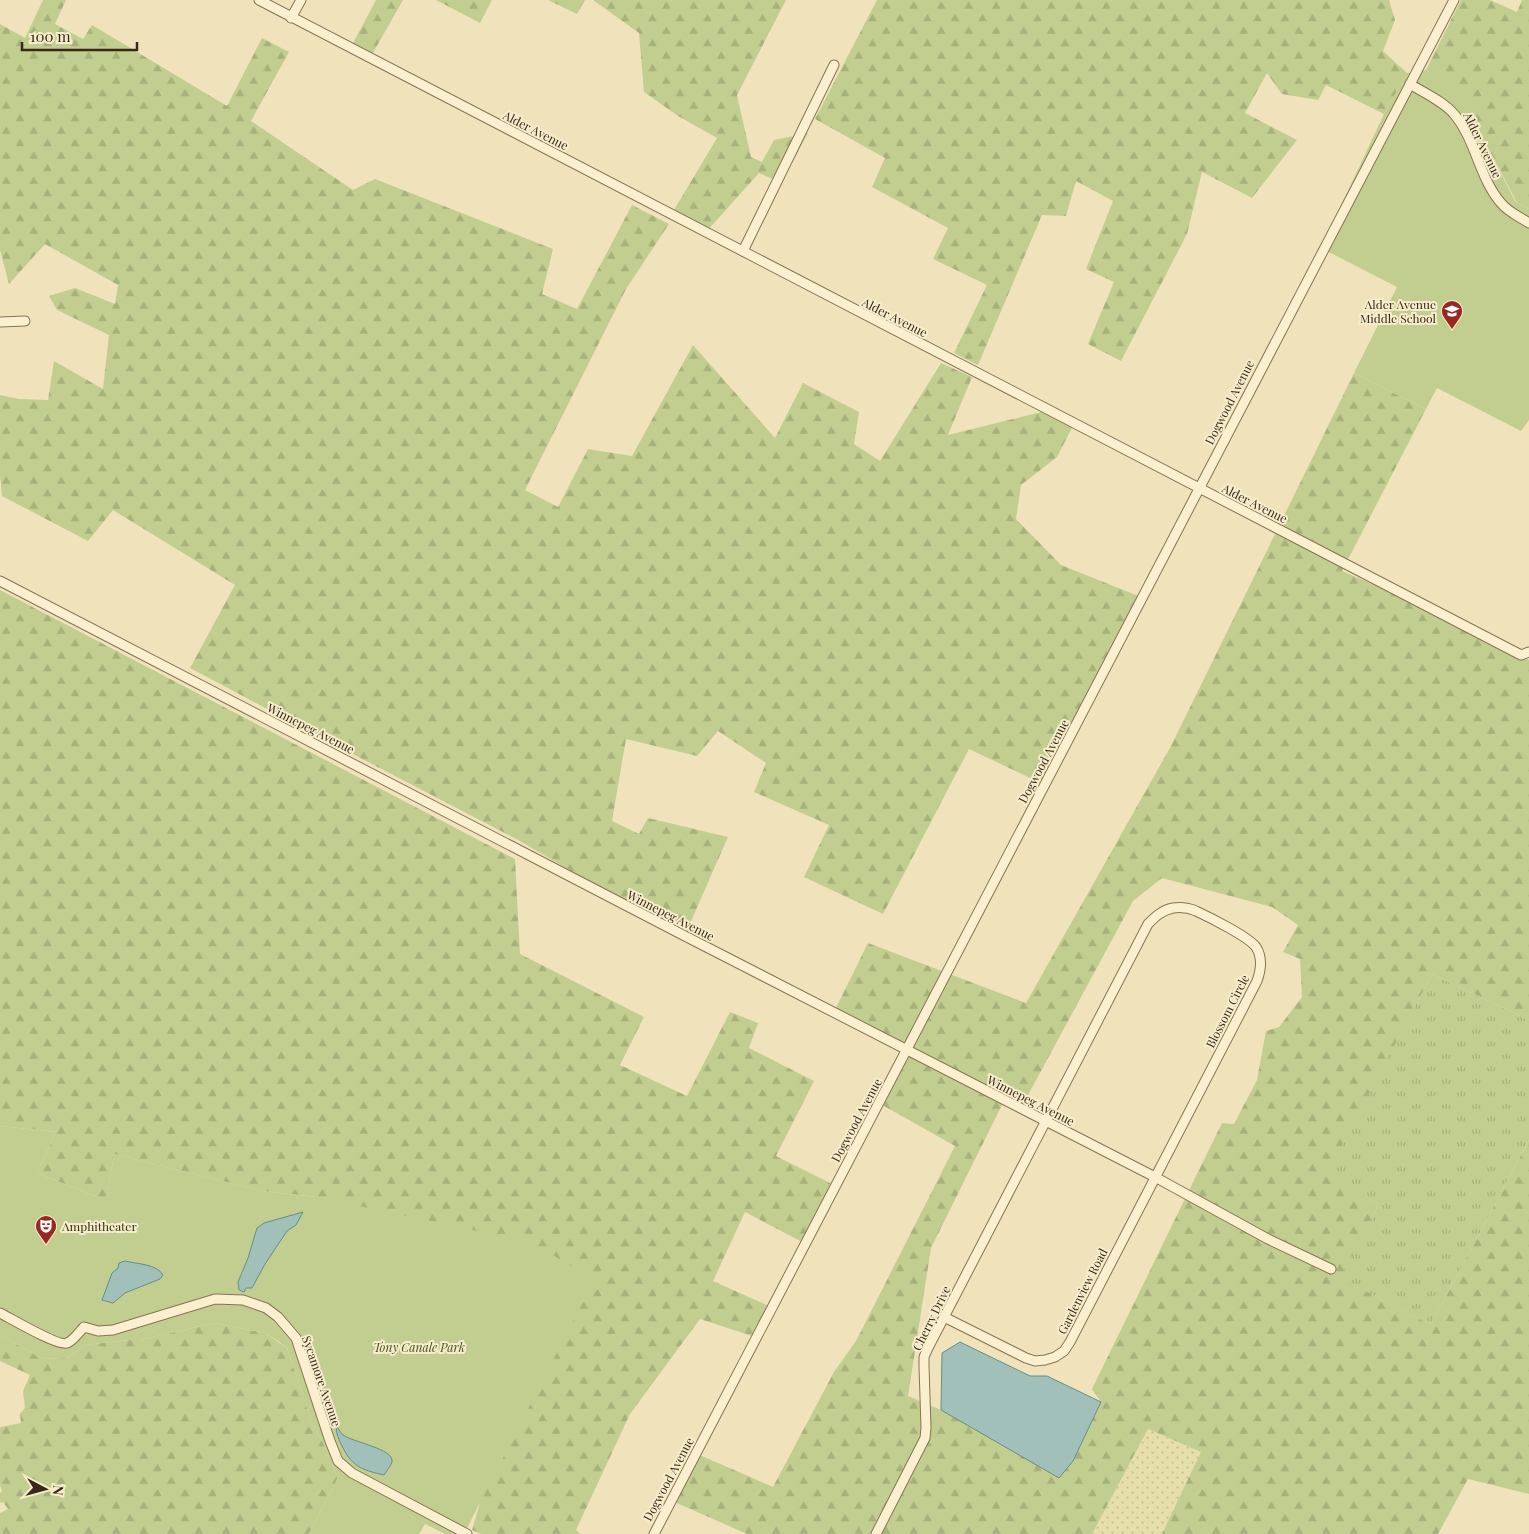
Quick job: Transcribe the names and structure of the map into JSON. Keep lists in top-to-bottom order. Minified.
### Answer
{"streets":{"street":["Alder Avenue","Dogwood Avenue","Winnepeg Avenue","Blossom Circle","Gardenview Road","Cherry Drive","Sycamore Avenue"]},"crossings":[["Alder Avenue","Dogwood Avenue"],["Dogwood Avenue","Winnepeg Avenue"],["Winnepeg Avenue","Blossom Circle"],["Winnepeg Avenue","Gardenview Road"],["Winnepeg Avenue","Cherry Drive"],["Blossom Circle","Gardenview Road"],["Blossom Circle","Cherry Drive"],["Gardenview Road","Cherry Drive"]],"parks":["Tony Canale Park"],"places":{"school or university":["Alder Avenue Middle School"],"theatre":["Amphitheater"]},"scale_bar":"100 m","north":"right"}
